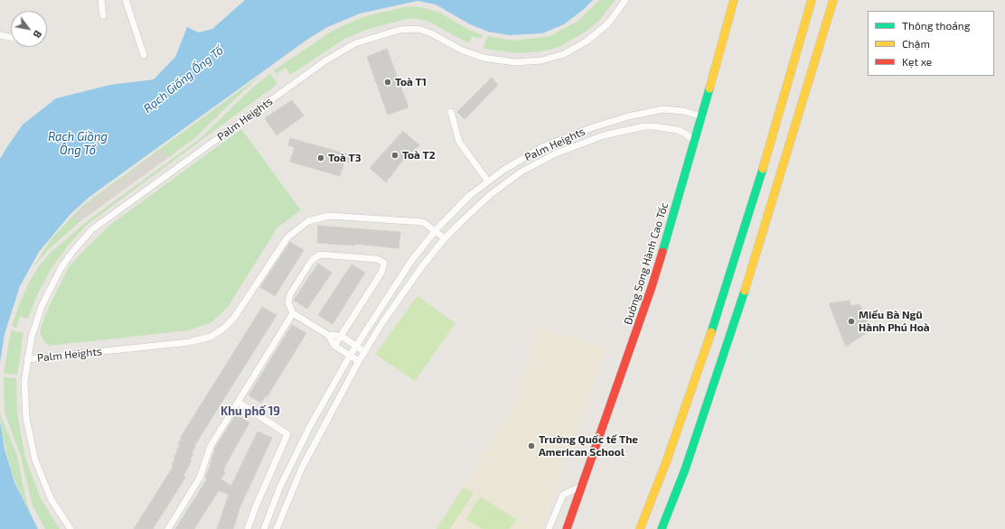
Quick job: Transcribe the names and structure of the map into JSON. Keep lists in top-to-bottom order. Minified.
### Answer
{"streets":{"main road":["Đường Song Hành Cao Tốc"],"street":["Palm Heights"]},"crossings":[["Palm Heights","Đường Song Hành Cao Tốc"]],"districts":["Khu phố 19"],"water":["Rạch Giống Ống Tố","Rạch Giồng Ông Tố"],"places":["Toà T1","Toà T2","Toà T3","Miếu Bà Ngũ Hành Phú Hoà","Trường Quốc tế The American School"],"legend":["Thông thoáng","Chậm","Kẹt xe"],"north":"bottom right"}
